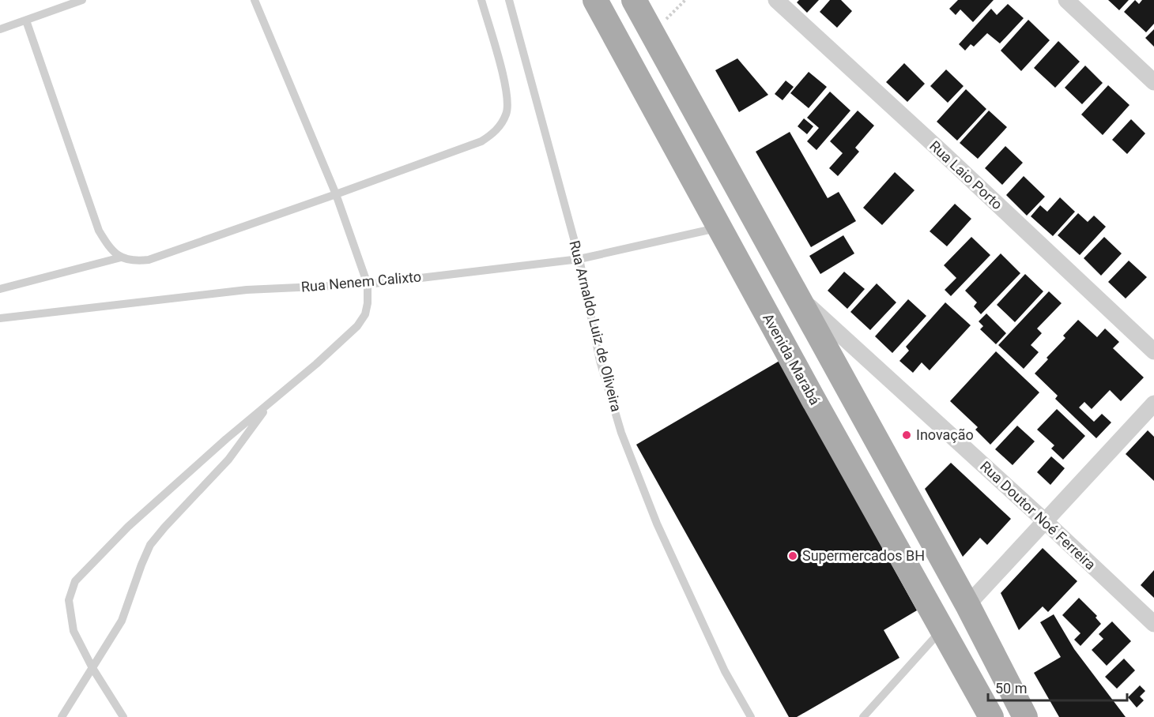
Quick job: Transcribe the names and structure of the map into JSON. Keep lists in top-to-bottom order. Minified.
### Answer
{"streets":{"main road":["Avenida Marabá"],"street":["Rua Laio Porto","Rua Doutor Noé Ferreira"],"lane":["Rua Nenem Calixto","Rua Arnaldo Luiz de Oliveira"]},"crossings":[["Rua Nenem Calixto","Rua Arnaldo Luiz de Oliveira"],["Rua Nenem Calixto","Avenida Marabá"]],"places":["Inovação","Supermercados BH"],"scale_bar":"50 m"}
